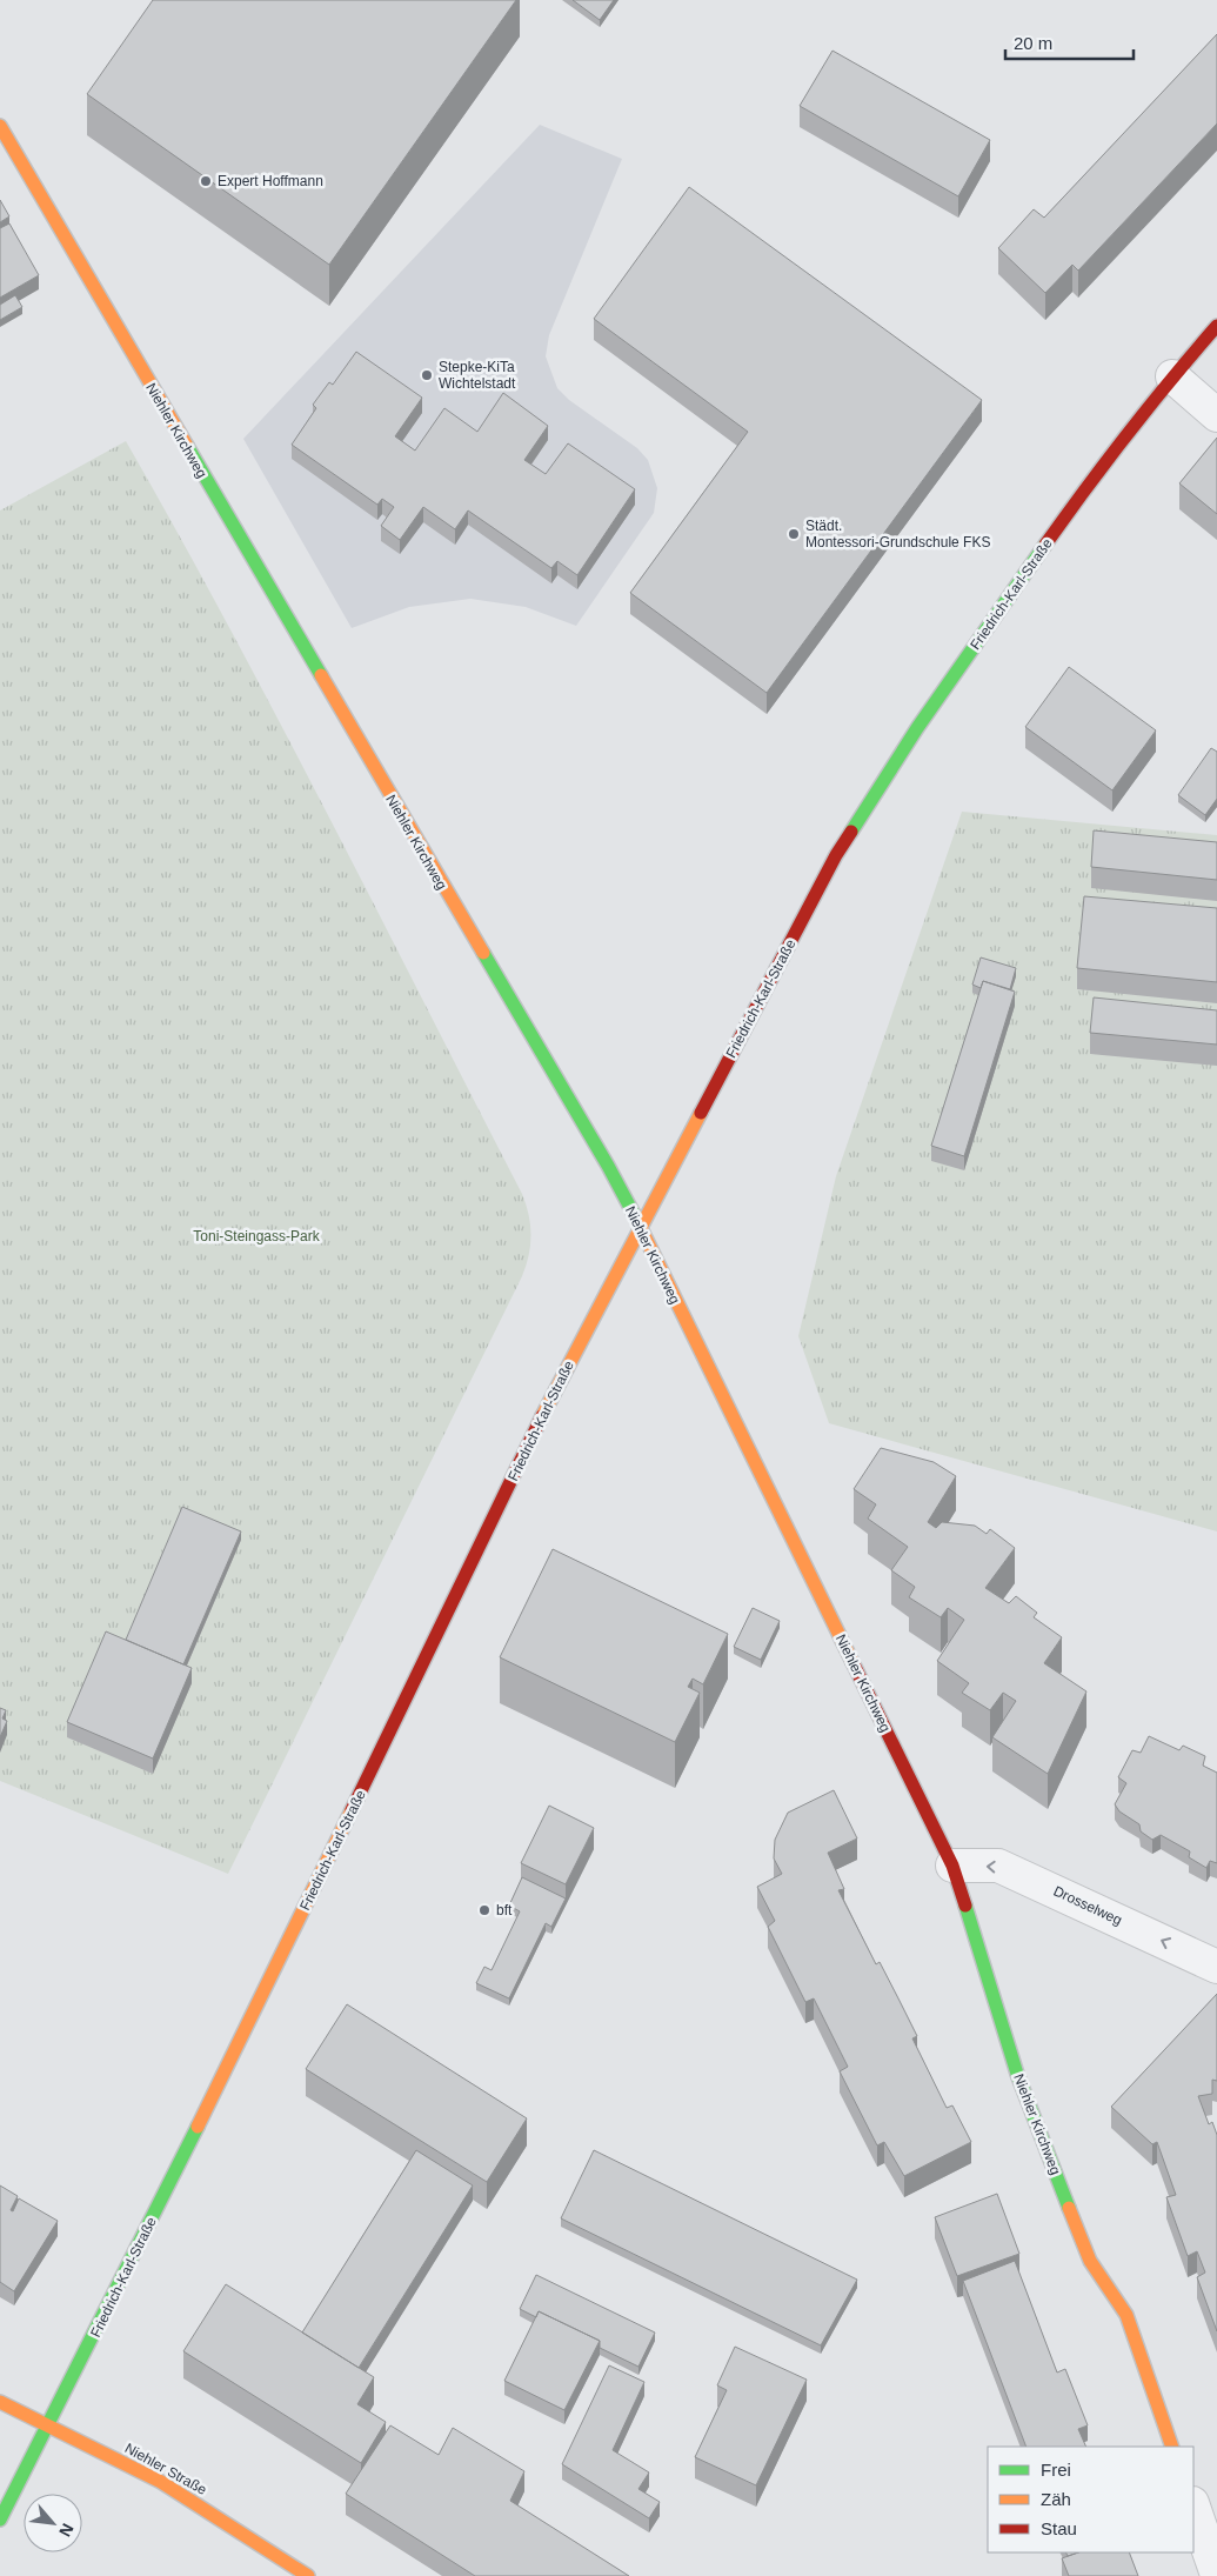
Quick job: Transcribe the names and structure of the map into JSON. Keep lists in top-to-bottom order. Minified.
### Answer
{"streets":{"street":["Niehler Kirchweg","Friedrich-Karl-Straße","Drosselweg","Niehler Straße"]},"crossings":[["Niehler Kirchweg","Friedrich-Karl-Straße"],["Niehler Kirchweg","Drosselweg"],["Friedrich-Karl-Straße","Niehler Straße"]],"one_way":["Drosselweg"],"parks":["Toni-Steingass-Park"],"places":["Expert Hoffmann","Stepke-KiTa Wichtelstadt","Städt. Montessori-Grundschule FKS","bft"],"legend":["Frei","Zäh","Stau"],"scale_bar":"20 m","north":"bottom right"}
